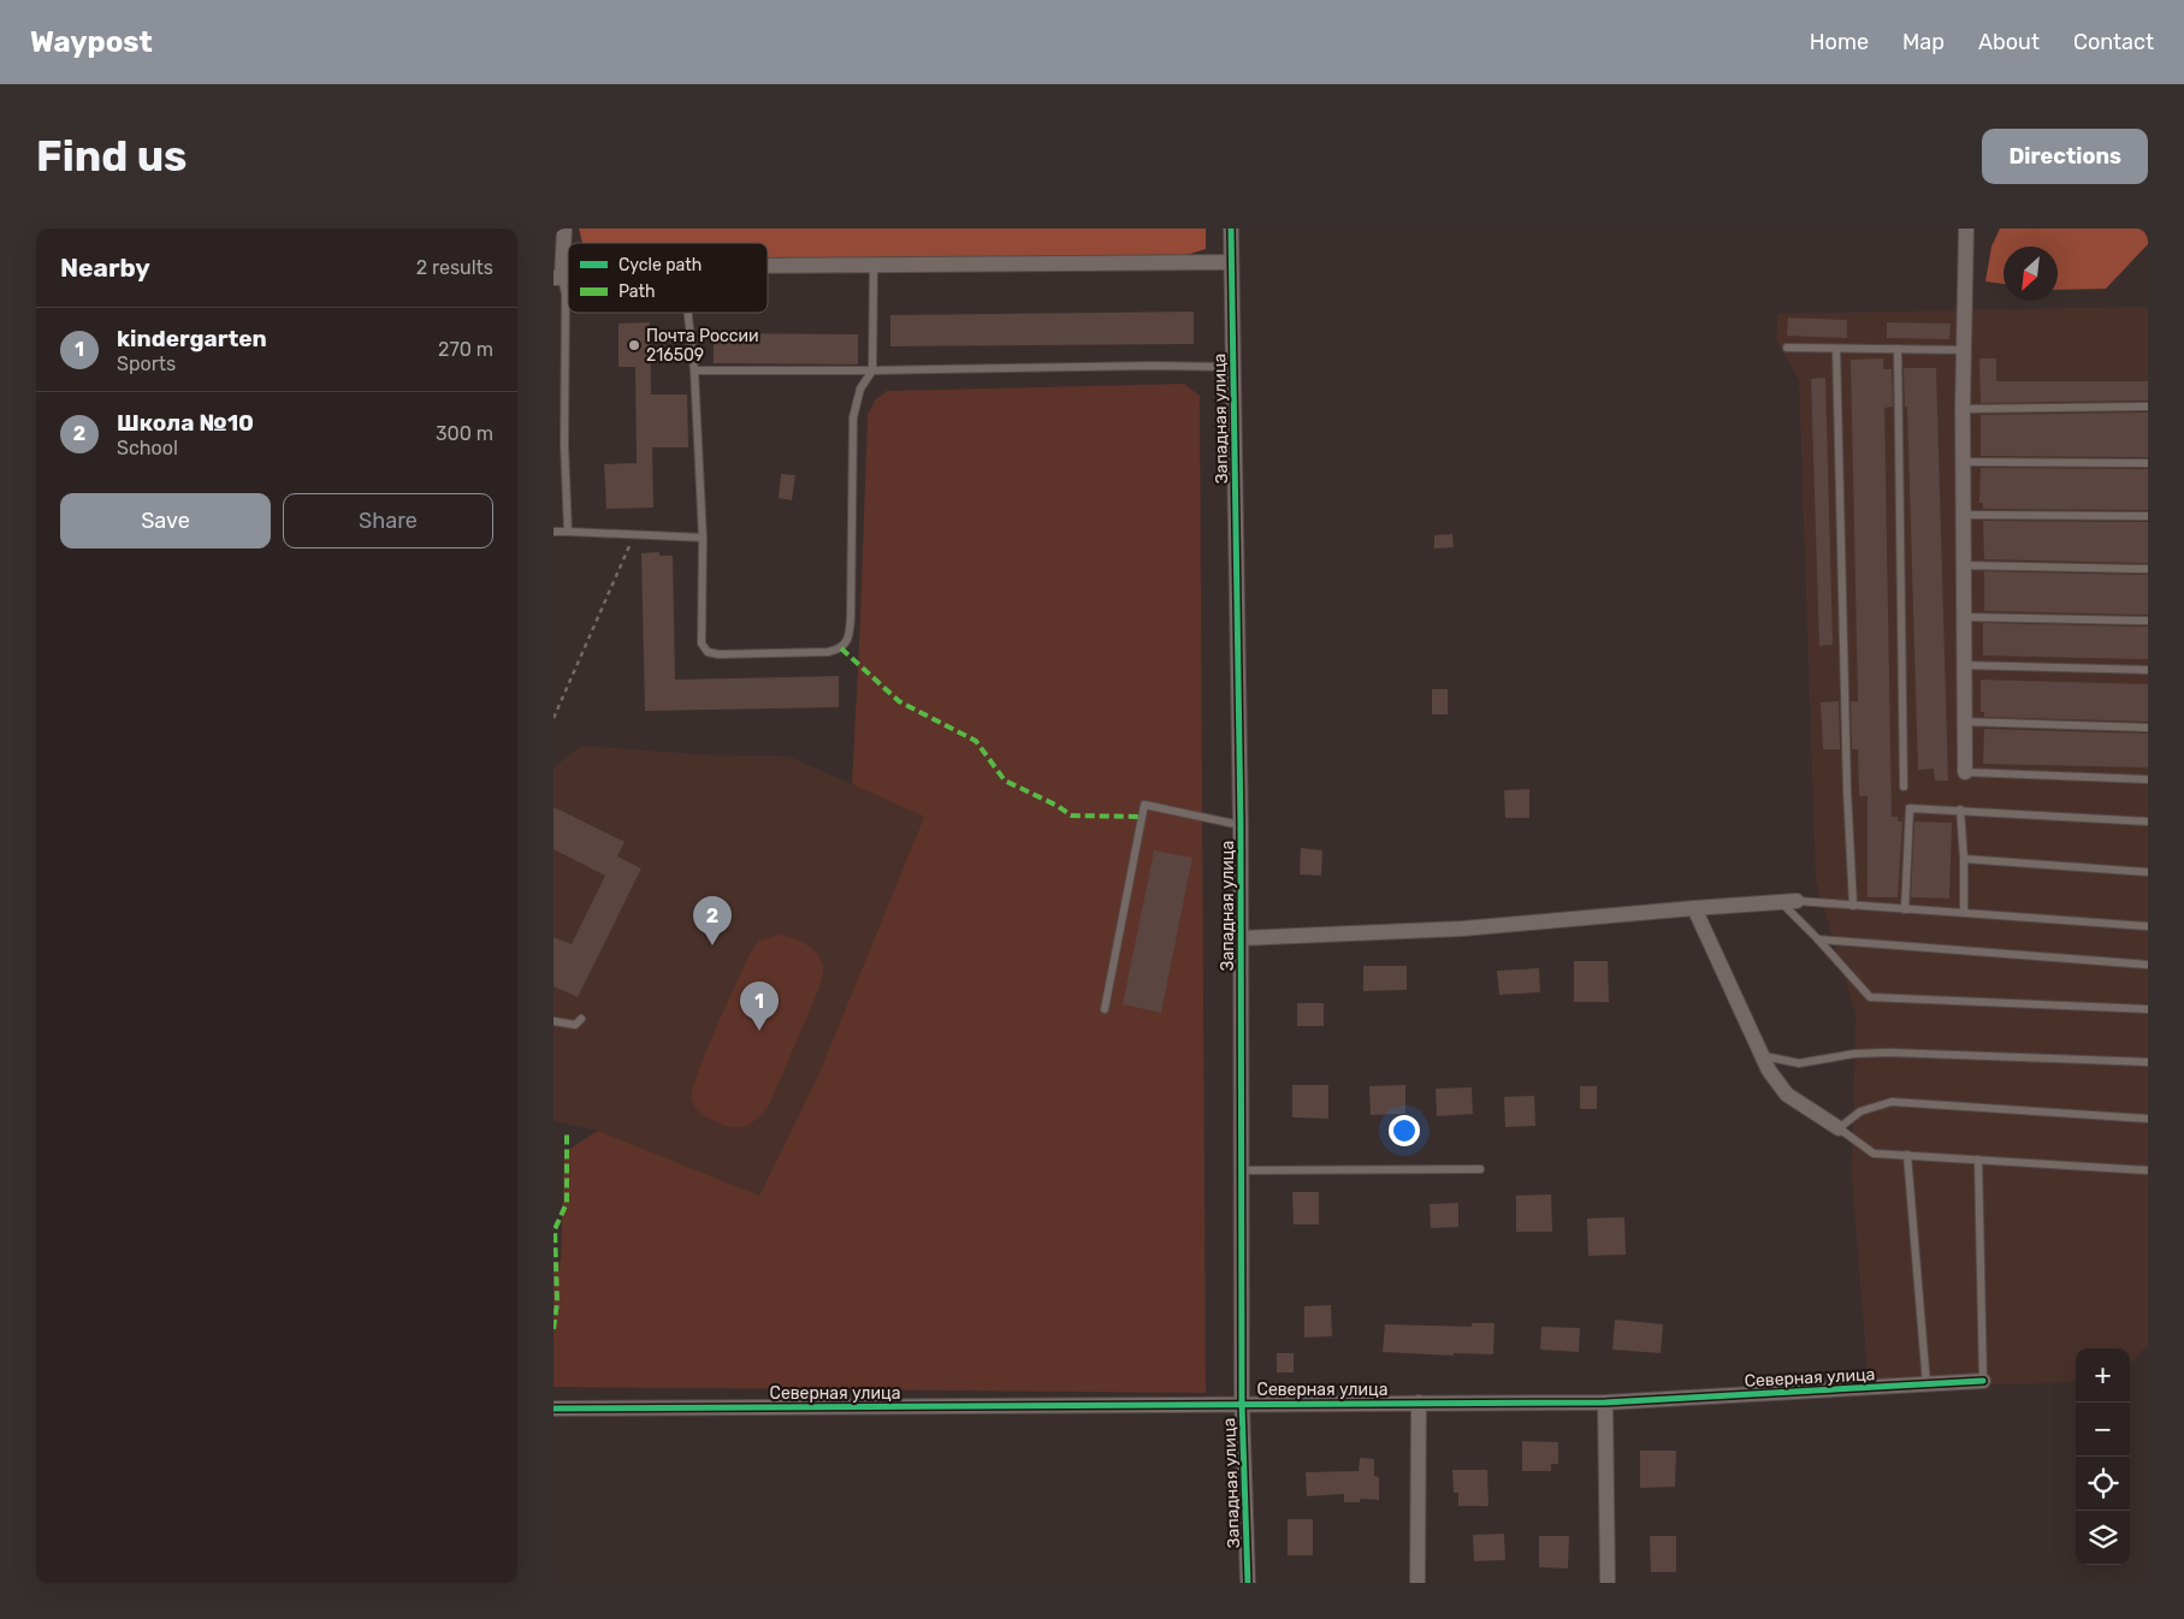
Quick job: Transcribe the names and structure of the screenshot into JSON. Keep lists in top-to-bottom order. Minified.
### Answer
{"streets":{"street":["Западная улица","Северная улица"]},"crossings":[["Западная улица","Северная улица"]],"places":["Почта России 216509"],"legend":["Cycle path","Path"],"north":"bottom left","page":{"header":"Waypost","nav":["Home","Map","About","Contact"],"buttons":["Directions",["Save","Share"]],"title":"Find us","heading":["Nearby","2 results"],"list":[{"mark":"1","name":"kindergarten","note":"Sports","value":"270 m"},{"mark":"2","name":"Школа №10","note":"School","value":"300 m"}],"pins":["2","1"],"map_buttons":["+","−"]}}
